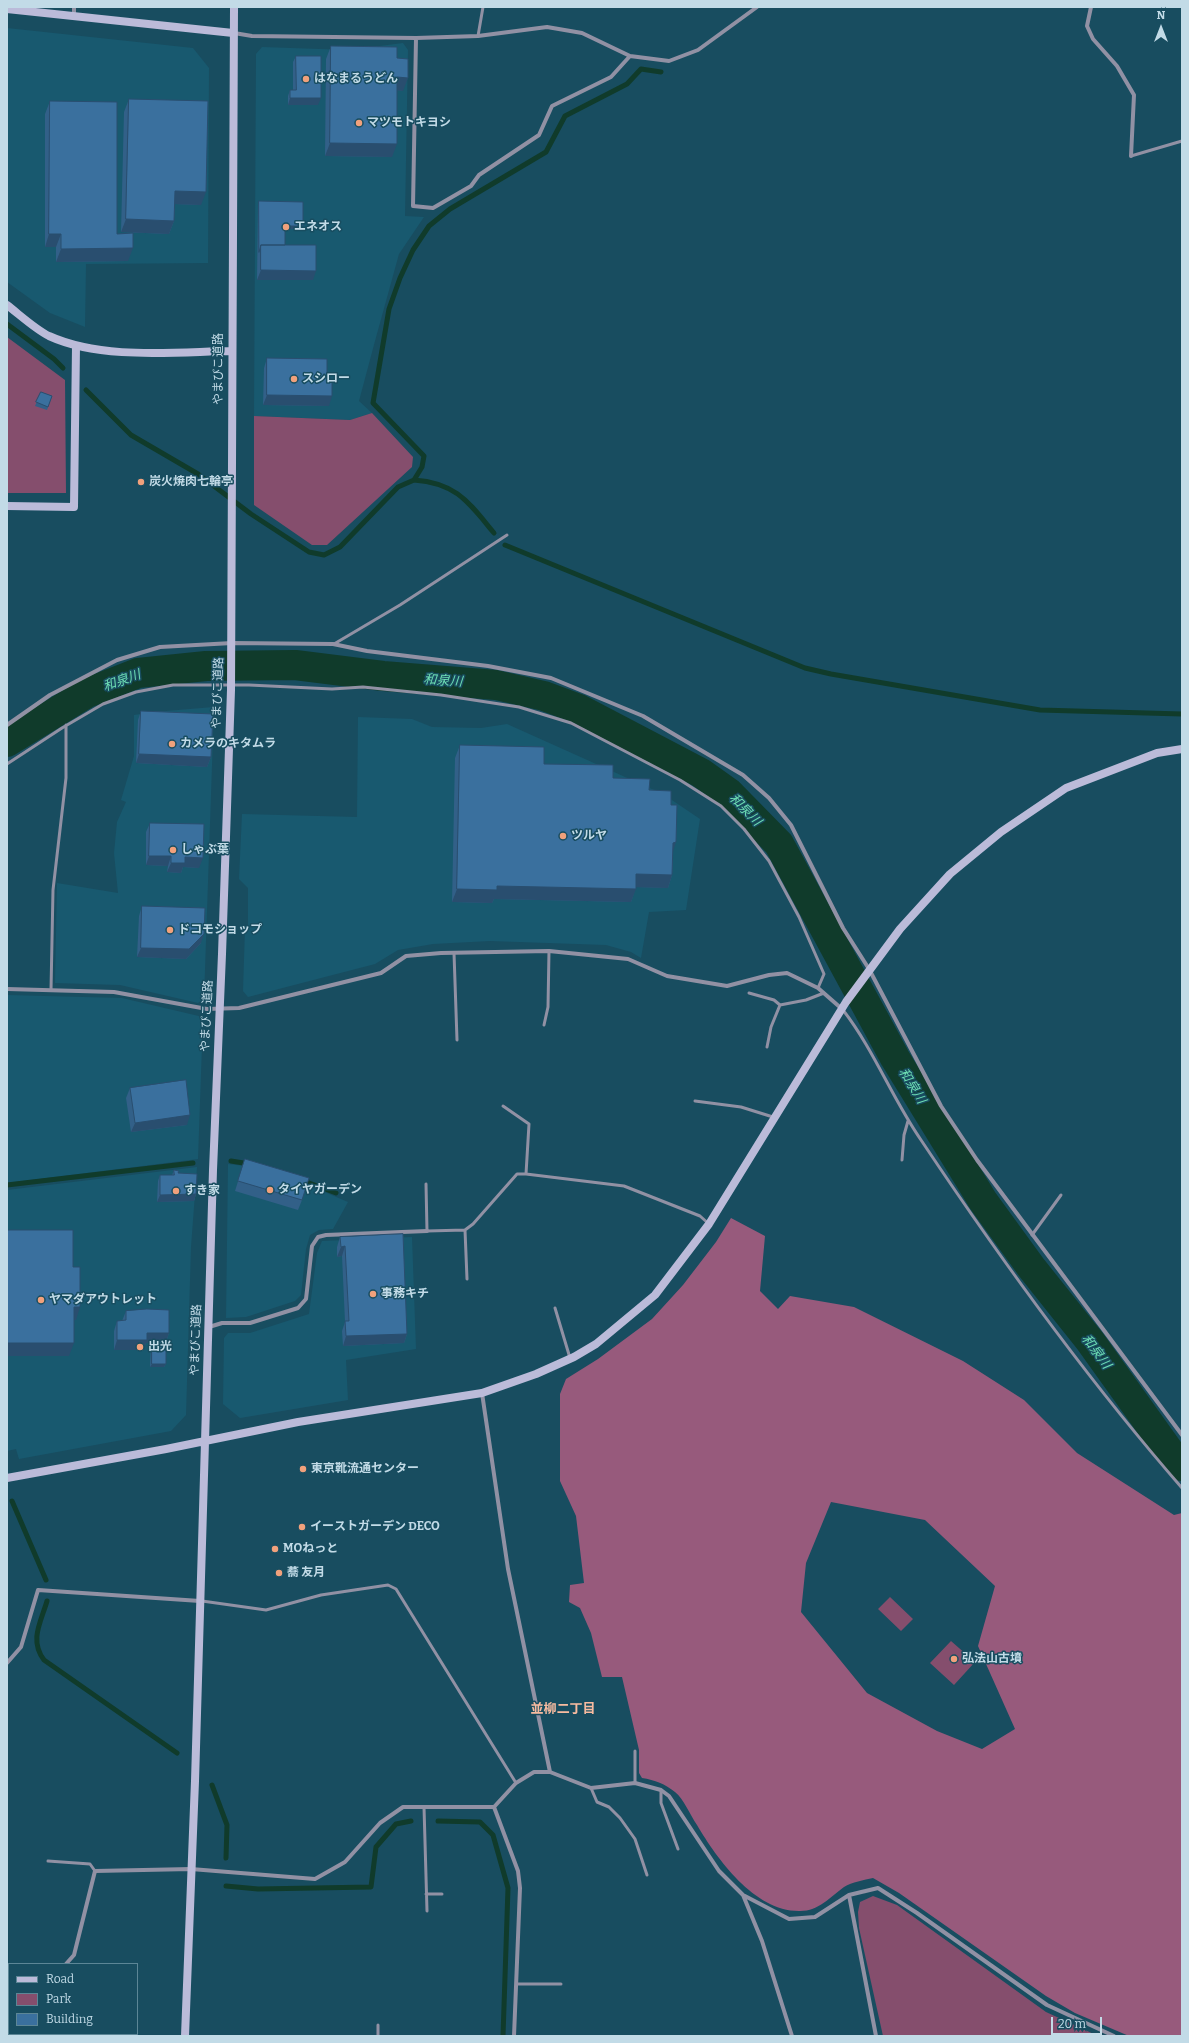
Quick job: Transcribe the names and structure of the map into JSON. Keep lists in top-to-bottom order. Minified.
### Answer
{"streets":{"street":["やまびこ道路"]},"districts":["並柳二丁目"],"water":["和泉川"],"places":["はなまるうどん","マツモトキヨシ","エネオス","スシロー","炭火焼肉七輪亭","カメラのキタムラ","ツルヤ","しゃぶ葉","ドコモショップ","タイヤガーデン","すき家","事務キチ","ヤマダアウトレット","出光","東京靴流通センター","イーストガーデン DECO","MOねっと","蕎 友月","弘法山古墳"],"legend":["Road","Park","Building"],"scale_bar":"20 m","north":"top"}
